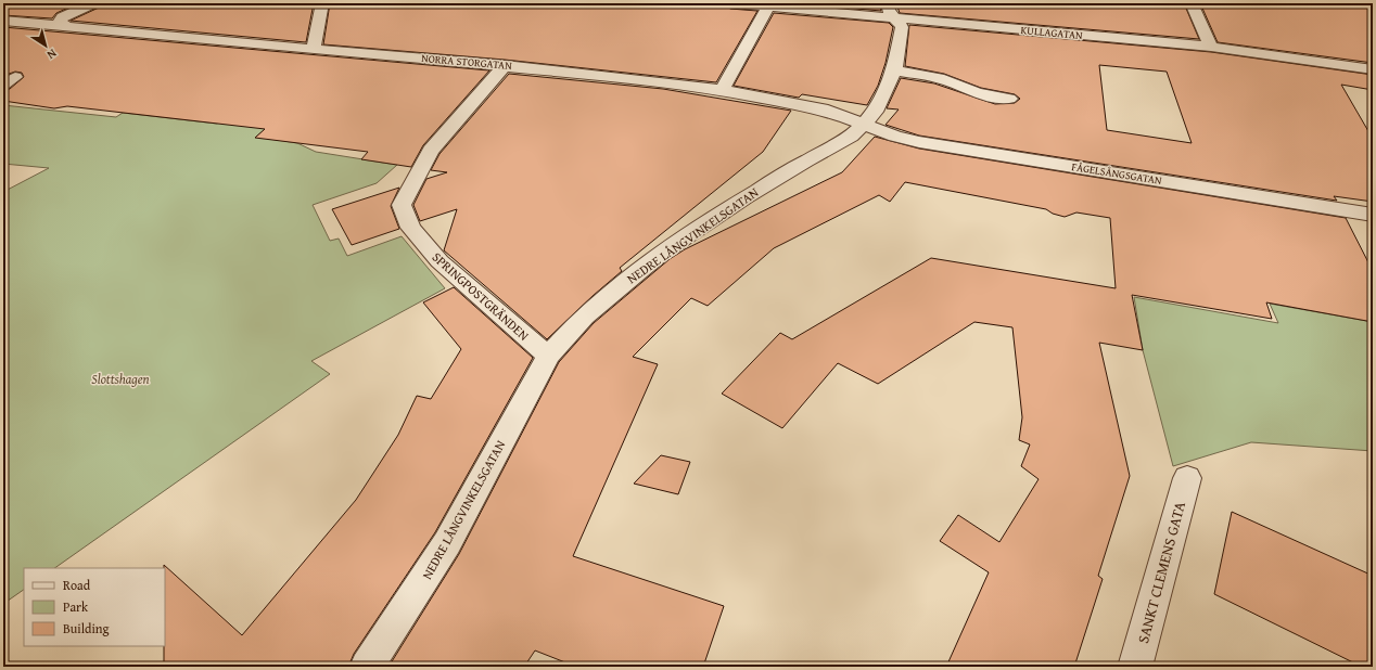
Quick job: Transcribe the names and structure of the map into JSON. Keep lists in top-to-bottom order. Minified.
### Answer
{"streets":{"street":["KULLAGATAN","NORRA STORGATAN","FÅGELSÅNGSGATAN","NEDRE LÅNGVINKELSGATAN","SPRINGPOSTGRÄNDEN","SANKT CLEMENS GATA"]},"crossings":[["KULLAGATAN","NEDRE LÅNGVINKELSGATAN"],["NORRA STORGATAN","FÅGELSÅNGSGATAN"],["NORRA STORGATAN","NEDRE LÅNGVINKELSGATAN"],["NORRA STORGATAN","SPRINGPOSTGRÄNDEN"],["FÅGELSÅNGSGATAN","NEDRE LÅNGVINKELSGATAN"],["NEDRE LÅNGVINKELSGATAN","SPRINGPOSTGRÄNDEN"]],"parks":["Slottshagen"],"legend":["Road","Park","Building"],"north":"bottom right"}
